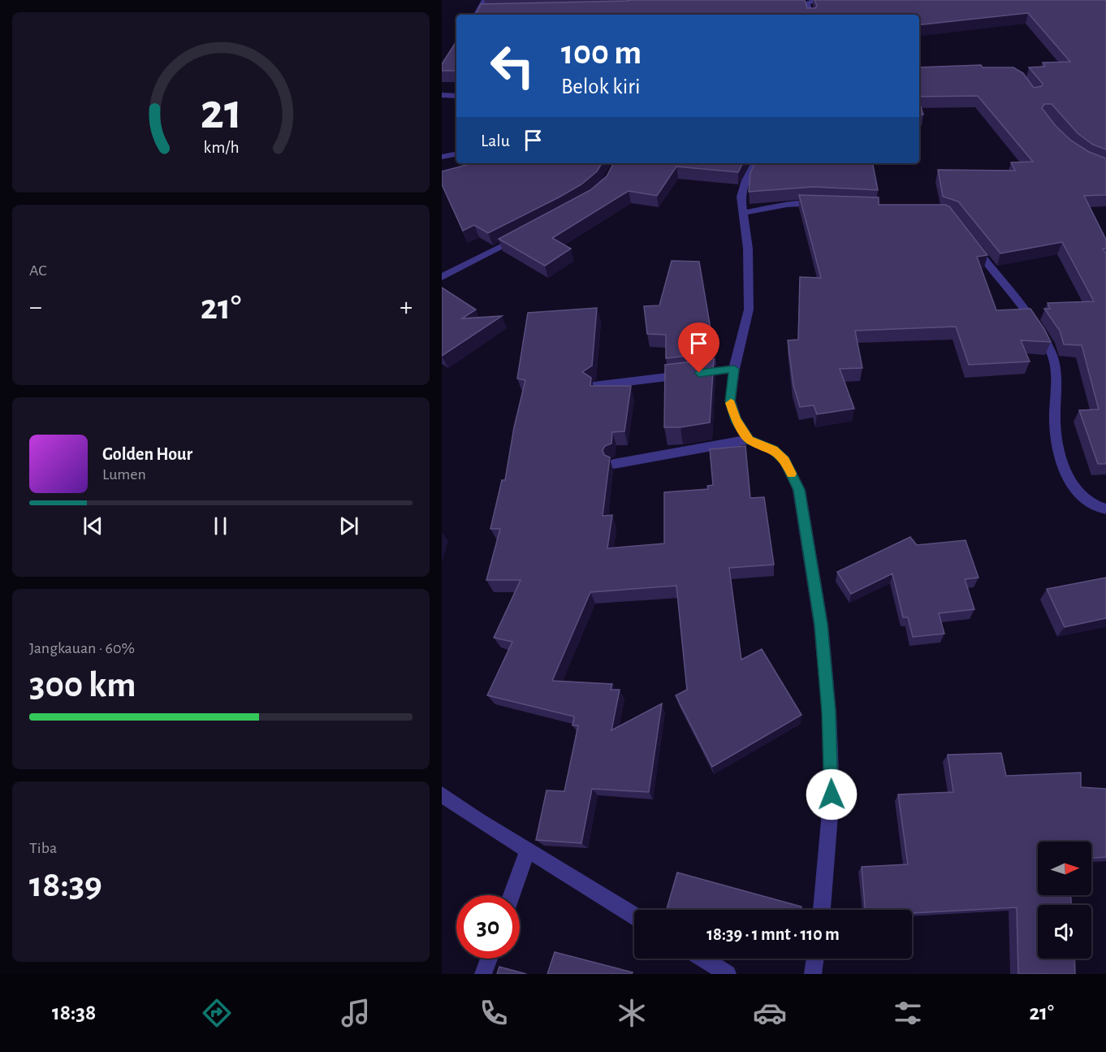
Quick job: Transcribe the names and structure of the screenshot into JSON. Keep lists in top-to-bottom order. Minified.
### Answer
{"north":"right","page":{"turn":["100 m","Belok kiri"],"then":"Lalu","tile":["AC",["Jangkauan · 60%","300 km"],["Tiba","18:39"]],"heat":["−","21°","+"],"song":["Golden Hour","Lumen"],"limit":"30","trip":"18:39 · 1 mnt · 110 m","tabs":["18:38","21°"],"gauge":["21","km/h"]}}
